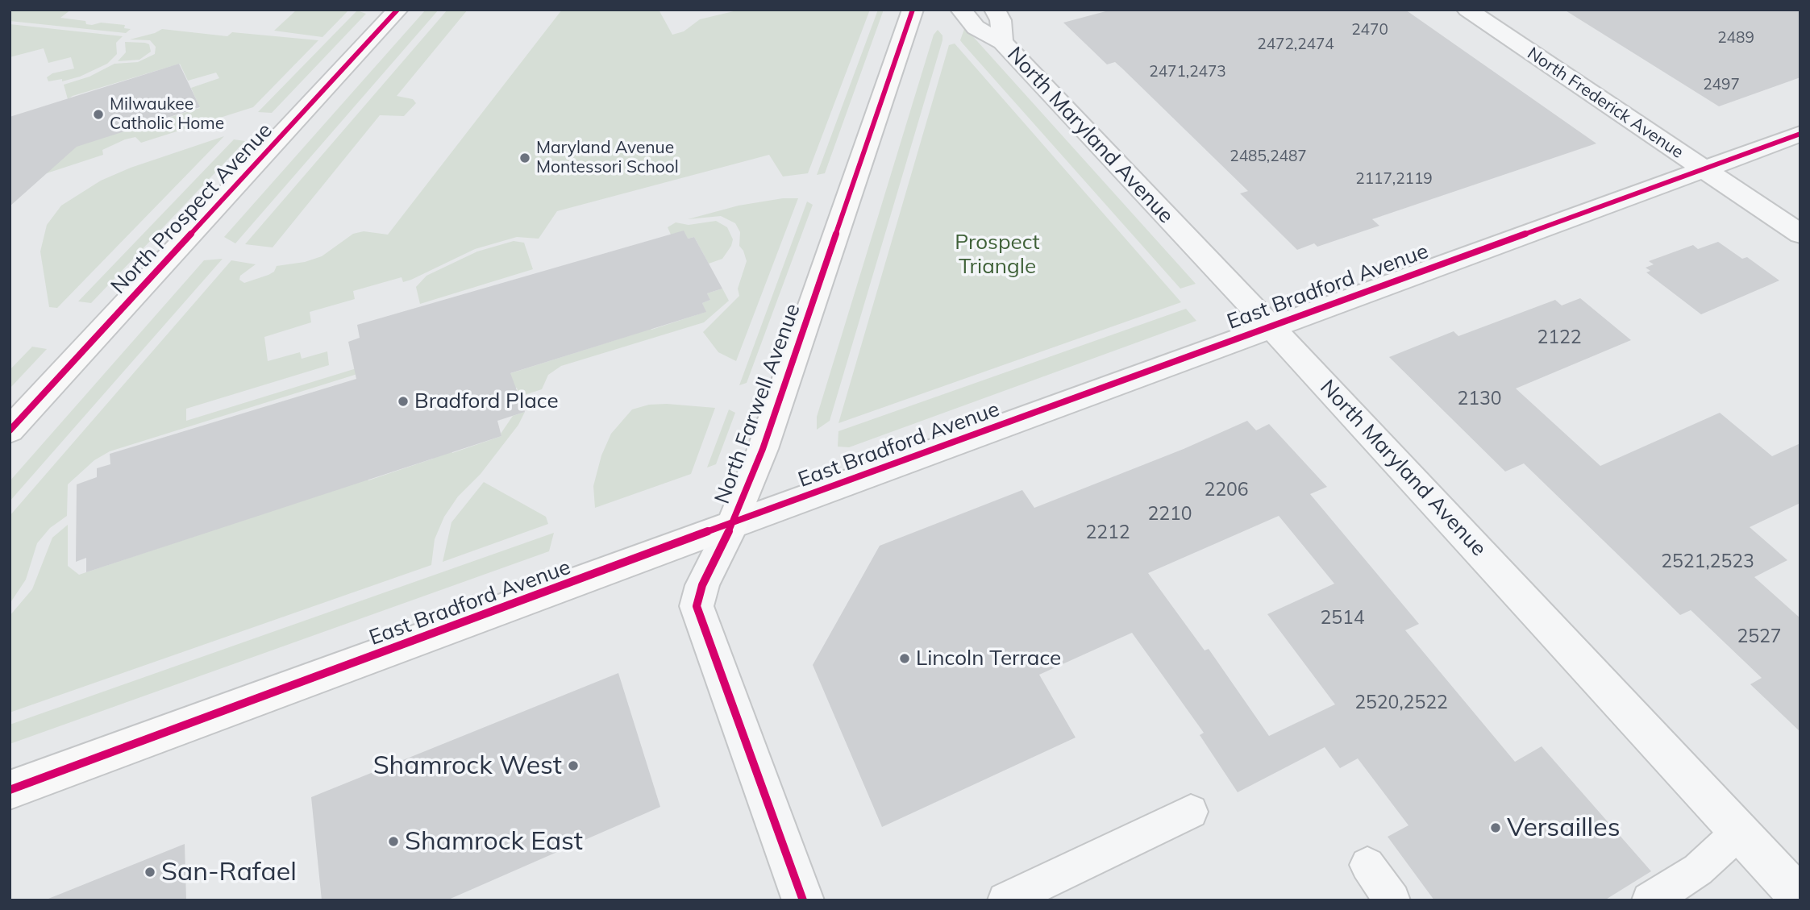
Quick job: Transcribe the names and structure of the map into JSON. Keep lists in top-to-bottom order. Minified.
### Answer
{"streets":{"main road":["North Prospect Avenue","East Bradford Avenue","North Farwell Avenue"],"street":["North Frederick Avenue","North Maryland Avenue"]},"crossings":[["North Frederick Avenue","East Bradford Avenue"],["North Maryland Avenue","East Bradford Avenue"],["East Bradford Avenue","North Farwell Avenue"]],"parks":["Prospect Triangle"],"places":["Milwaukee Catholic Home","Maryland Avenue Montessori School","Bradford Place","Lincoln Terrace","Shamrock West","Versailles","Shamrock East","San-Rafael"],"house_numbers":["2470","2489","2472,2474","2471,2473","2497","2485,2487","2117,2119","2122","2130","2206","2210","2212","2521,2523","2514","2527","2520,2522"]}
